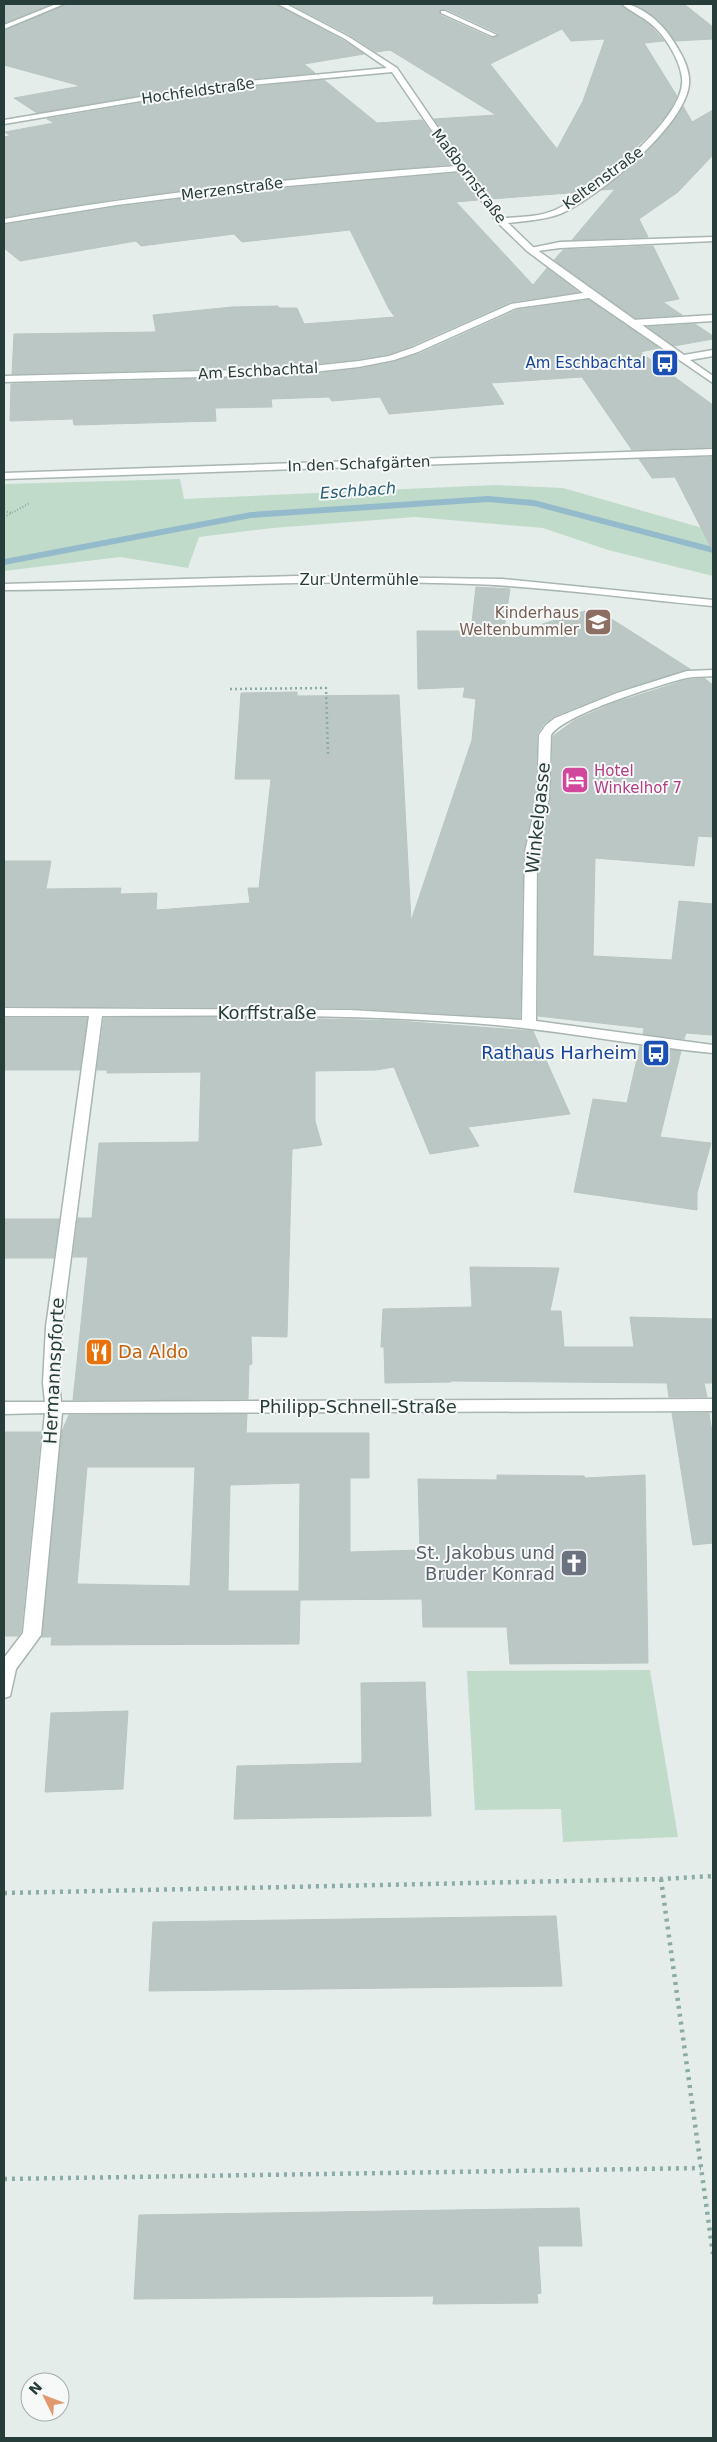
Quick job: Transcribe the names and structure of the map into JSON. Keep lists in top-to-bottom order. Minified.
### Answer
{"streets":{"street":["Hochfeldstraße","Maßbornstraße","Keltenstraße","Merzenstraße","Am Eschbachtal","In den Schafgärten","Zur Untermühle","Winkelgasse","Korffstraße","Hermannspforte","Philipp-Schnell-Straße"]},"crossings":[["Hochfeldstraße","Maßbornstraße"],["Maßbornstraße","Keltenstraße"],["Maßbornstraße","Merzenstraße"],["Maßbornstraße","Am Eschbachtal"],["Winkelgasse","Korffstraße"],["Korffstraße","Hermannspforte"],["Hermannspforte","Philipp-Schnell-Straße"]],"water":["Eschbach"],"places":{"bus stop":["Am Eschbachtal","Rathaus Harheim"],"school or university":["Kinderhaus Weltenbummler"],"hotel":["Hotel Winkelhof 7"],"restaurant":["Da Aldo"],"church":["St. Jakobus und Bruder Konrad"]},"north":"top left"}
